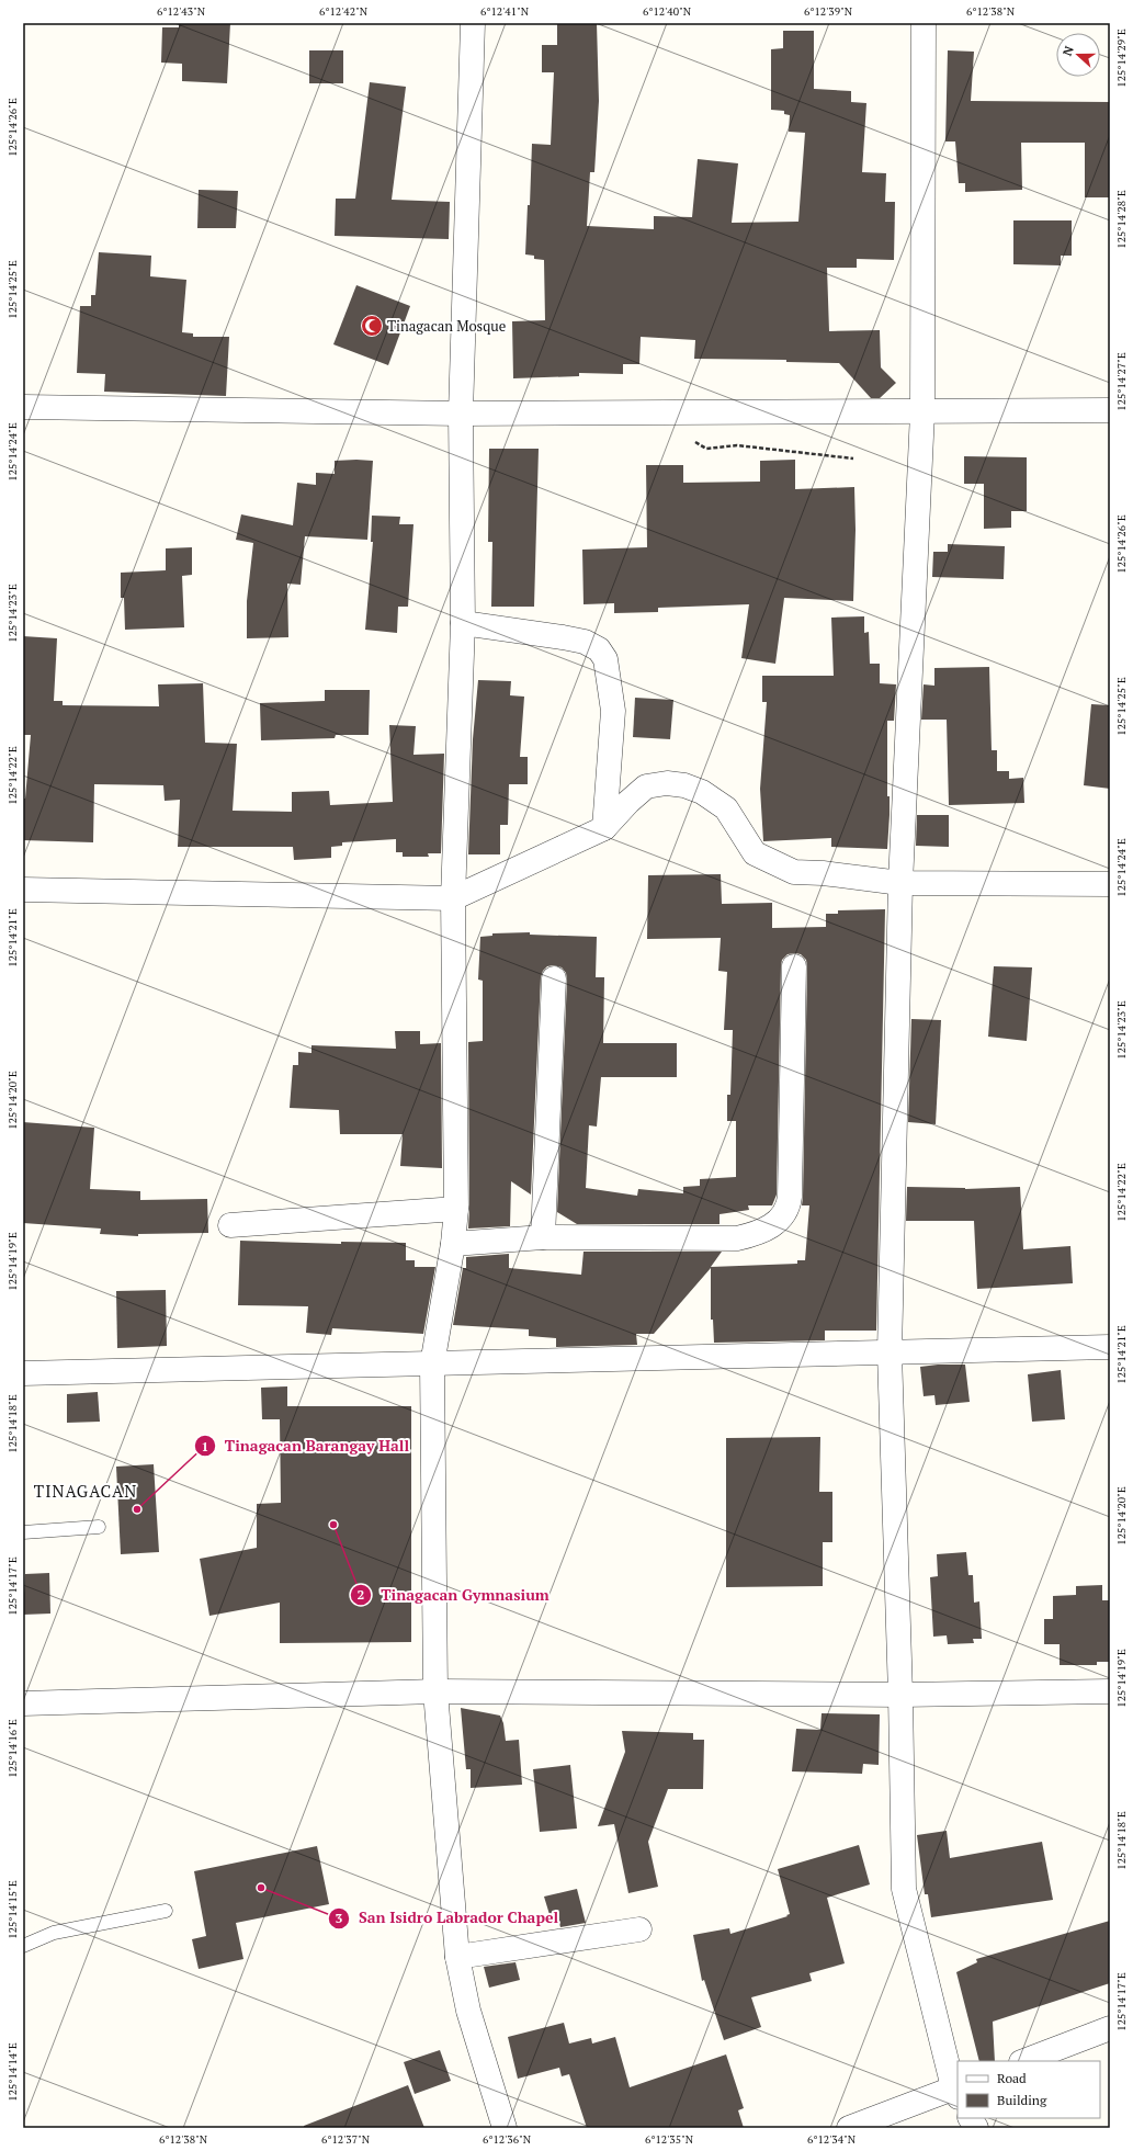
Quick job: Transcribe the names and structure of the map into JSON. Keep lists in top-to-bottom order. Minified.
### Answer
{"districts":["TINAGACAN"],"places":{"mosque":["Tinagacan Mosque"],"other":["Tinagacan Barangay Hall","Tinagacan Gymnasium","San Isidro Labrador Chapel"]},"legend":["Road","Building"],"north":"left","coordinates":["6°12'43\"N","6°12'42\"N","6°12'41\"N","6°12'40\"N","6°12'39\"N","6°12'38\"N","125°14'29\"E","125°14'26\"E","125°14'28\"E","125°14'25\"E","125°14'27\"E","125°14'24\"E","125°14'23\"E","125°14'22\"E","125°14'21\"E","125°14'20\"E","125°14'19\"E","125°14'18\"E","125°14'17\"E","125°14'16\"E","125°14'15\"E","125°14'14\"E","6°12'37\"N","6°12'36\"N","6°12'35\"N","6°12'34\"N"]}
